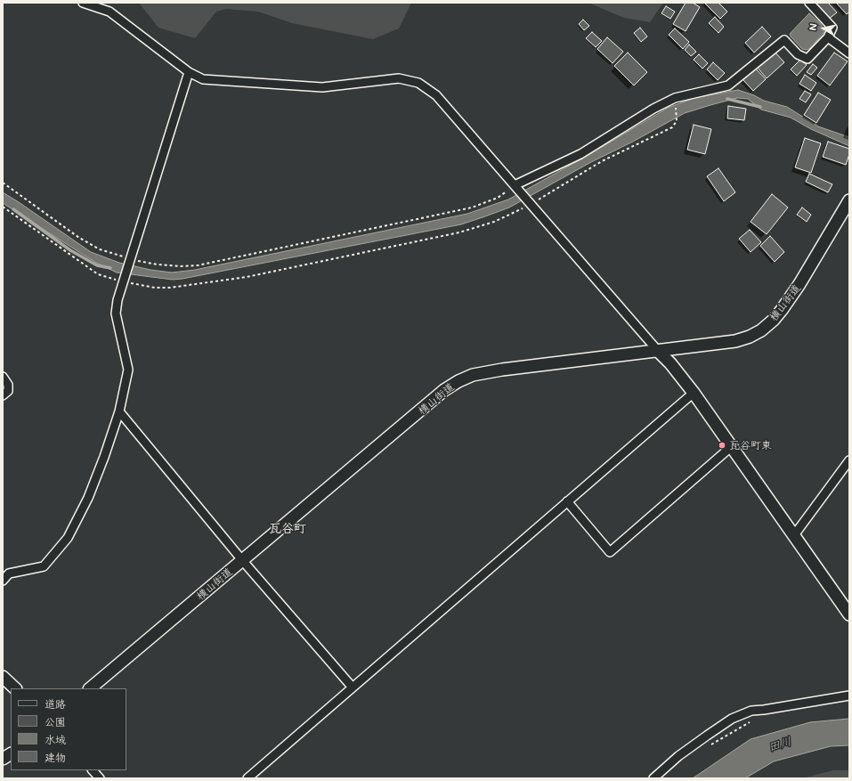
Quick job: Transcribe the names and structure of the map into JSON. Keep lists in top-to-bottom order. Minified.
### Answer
{"streets":{"street":["横山街道"]},"districts":["瓦谷町"],"water":["田川"],"places":["瓦谷町東"],"legend":["道路","公園","水域","建物"],"north":"left"}
